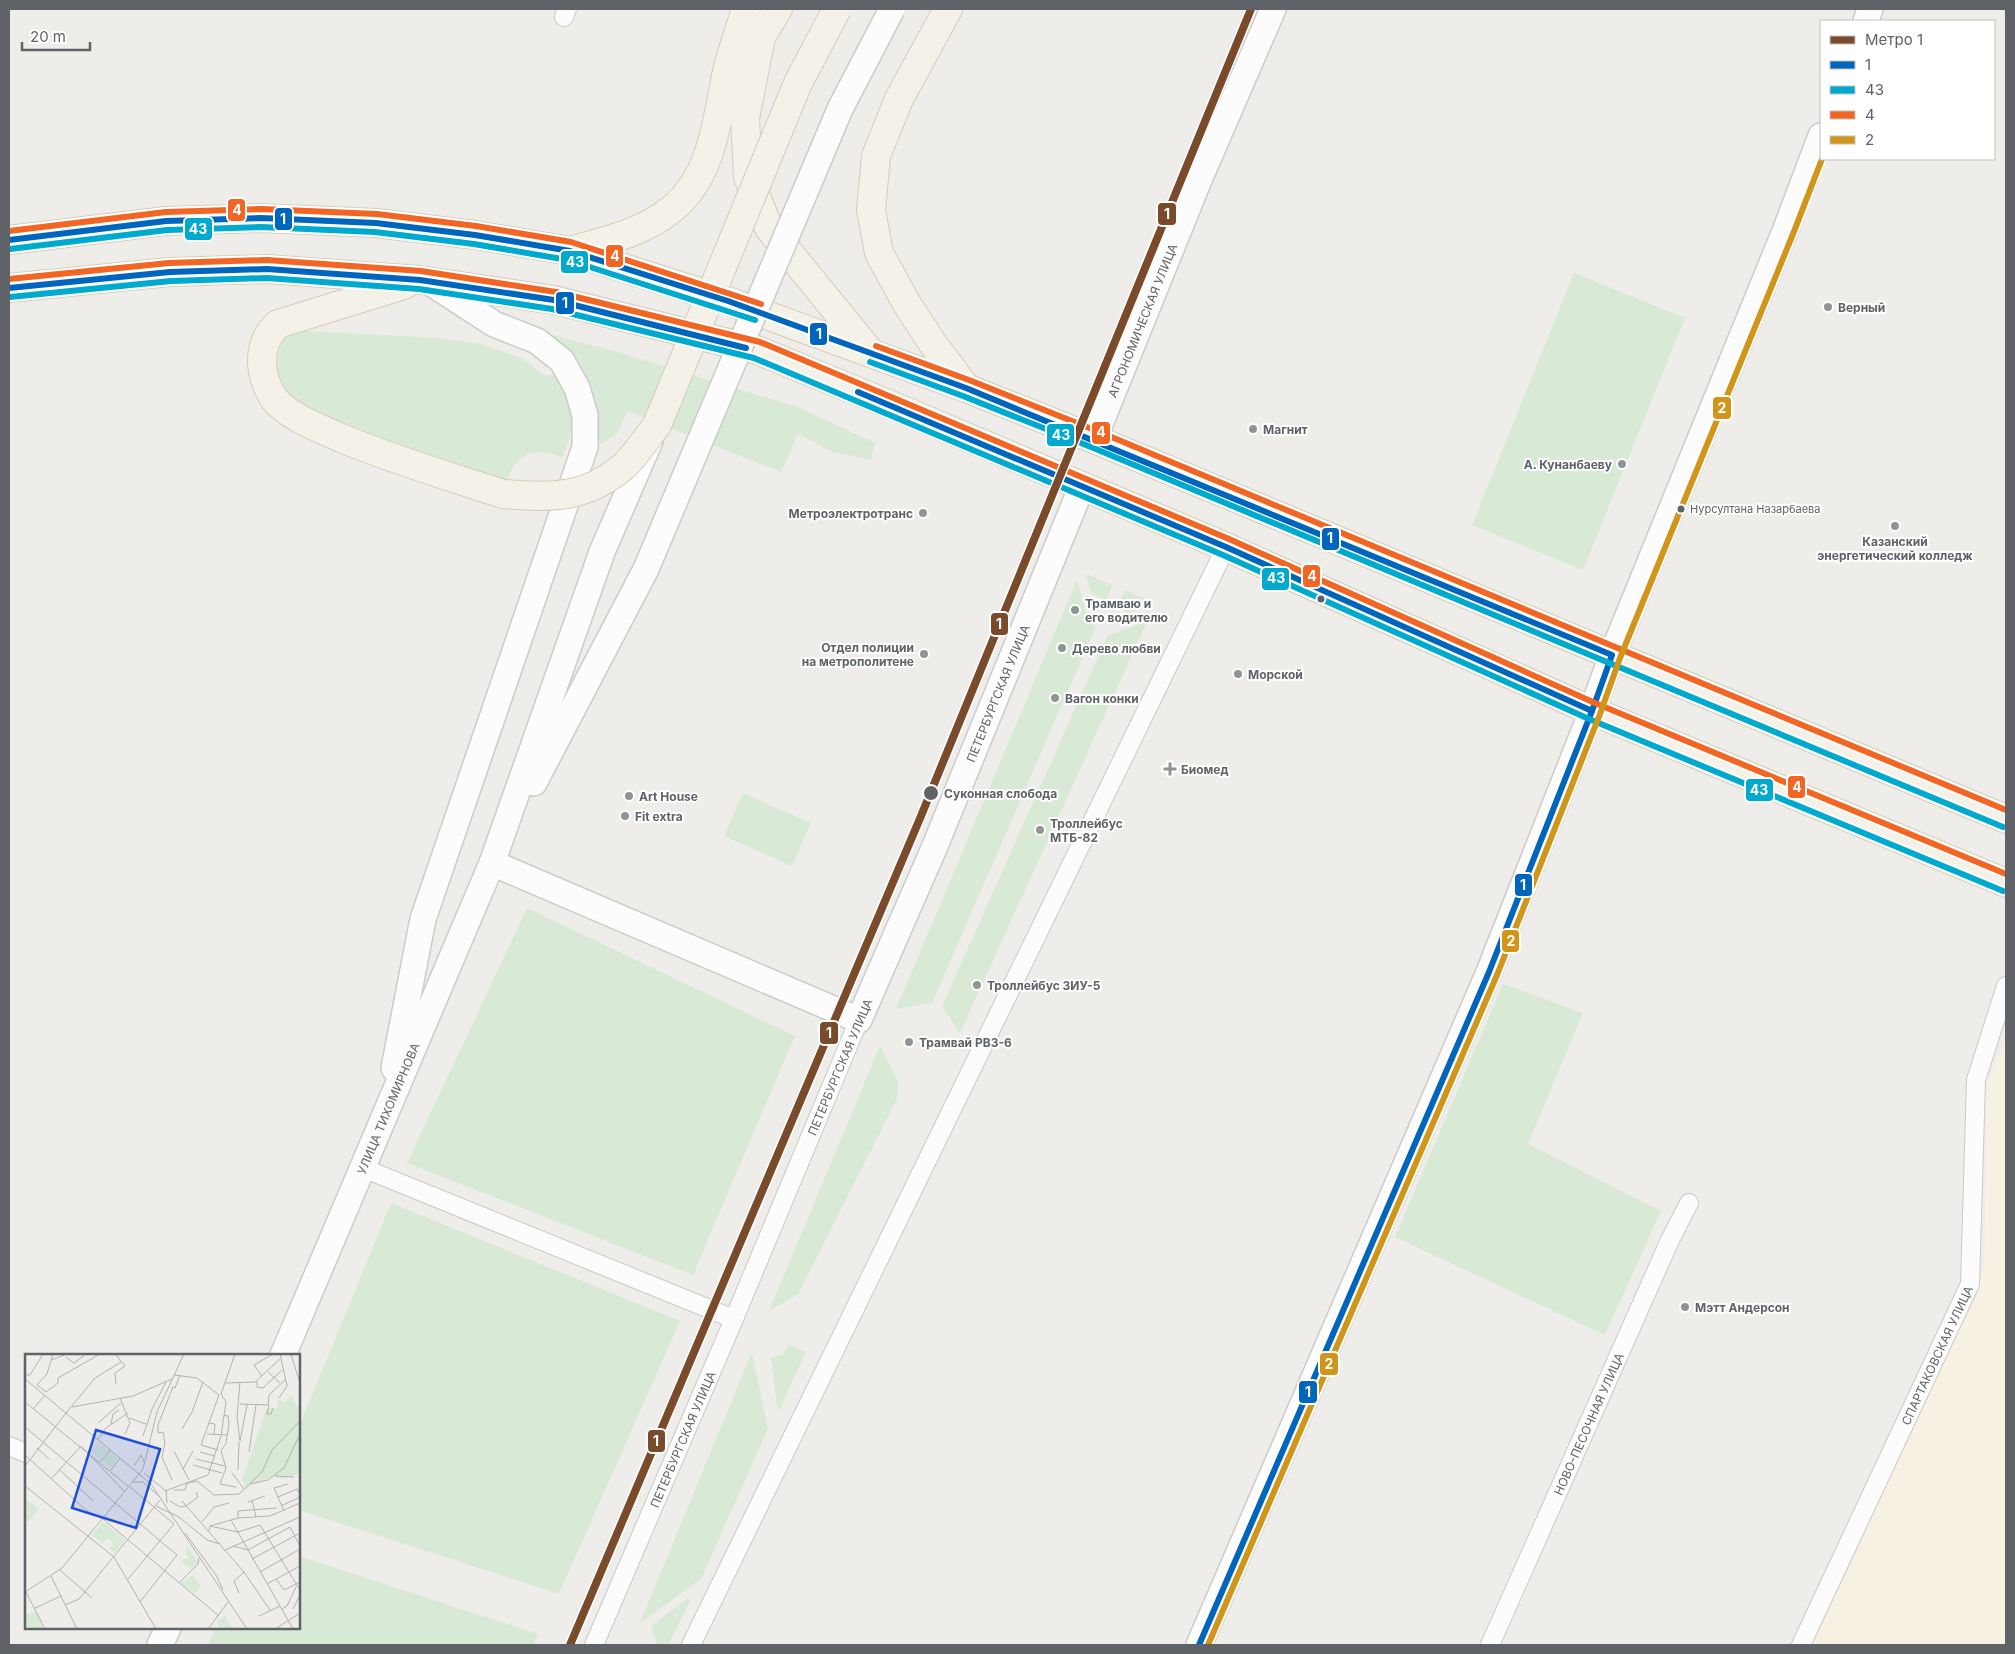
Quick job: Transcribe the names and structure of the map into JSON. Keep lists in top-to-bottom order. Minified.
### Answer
{"streets":{"street":["АГРОНОМИЧЕСКАЯ УЛИЦА","ПЕТЕРБУРГСКАЯ УЛИЦА","УЛИЦА ТИХОМИРНОВА","СПАРТАКОВСКАЯ УЛИЦА","НОВО-ПЕСОЧНАЯ УЛИЦА"]},"places":{"other":["Верный","Магнит","А. Кунанбаеву","Нурсултана Назарбаева","Метроэлектротранс","Казанский энергетический колледж","Трамваю и его водителю","Дерево любви","Отдел полиции на метрополитене","Морской","Вагон конки","Суконная слобода","Art House","Fit extra","Троллейбус МТБ-82","Троллейбус ЗИУ-5","Трамвай РВЗ-6","Мэтт Андерсон"],"health":["Биомед"]},"lines":["metro line 1","transit line 2","transit line 4","transit line 1","transit line 43"],"legend":["Метро 1","1","43","4","2"],"scale_bar":"20 m"}
